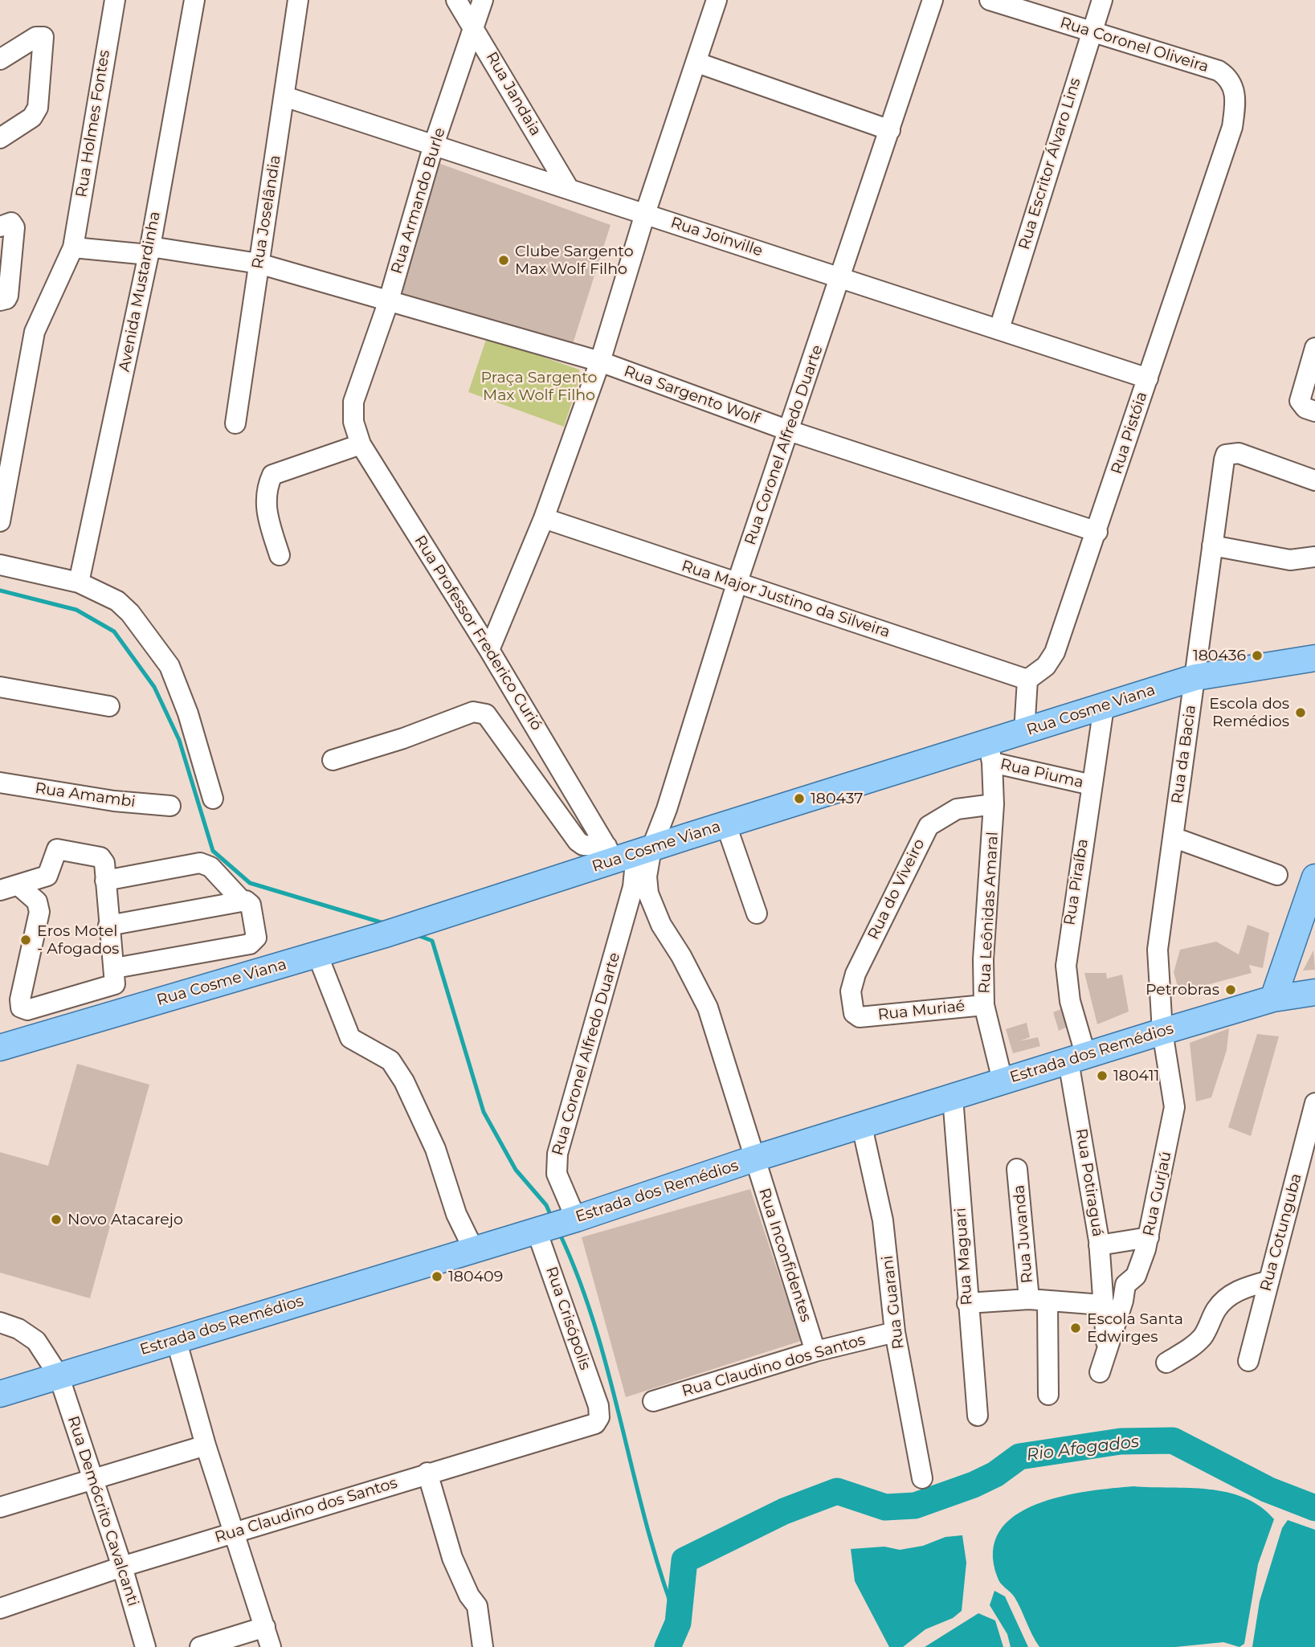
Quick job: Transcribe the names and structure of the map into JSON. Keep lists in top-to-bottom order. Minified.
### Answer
{"streets":{"main road":["Rua Cosme Viana","Estrada dos Remédios"],"street":["Rua Coronel Oliveira","Rua Jandaia","Rua Holmes Fontes","Rua Escritor Álvaro Lins","Rua Armando Burle","Rua Joselândia","Rua Joinville","Avenida Mustardinha","Rua Sargento Wolf","Rua Pistóia","Rua Coronel Alfredo Duarte","Rua Major Justino da Silveira","Rua Professor Frederico Curió","Rua da Bacia","Rua Piuma","Rua Amambi","Rua Piraíba","Rua do Viveiro","Rua Leônidas Amaral","Rua Muriaé","Rua Potiraguá","Rua Gurjaú","Rua Cotunguba","Rua Juvanda","Rua Inconfidentes","Rua Maguari","Rua Guarani","Rua Crisópolis","Rua Claudino dos Santos","Rua Demócrito Cavalcanti"]},"crossings":[["Rua Coronel Oliveira","Rua Escritor Álvaro Lins"],["Rua Coronel Oliveira","Rua Pistóia"],["Rua Jandaia","Rua Armando Burle"],["Rua Jandaia","Rua Joinville"],["Rua Holmes Fontes","Rua Sargento Wolf"],["Rua Escritor Álvaro Lins","Rua Joinville"],["Rua Armando Burle","Rua Joinville"],["Rua Armando Burle","Rua Sargento Wolf"],["Rua Armando Burle","Rua Professor Frederico Curió"],["Rua Joselândia","Rua Joinville"],["Rua Joselândia","Rua Sargento Wolf"],["Rua Joinville","Rua Pistóia"],["Rua Joinville","Rua Coronel Alfredo Duarte"],["Avenida Mustardinha","Rua Sargento Wolf"],["Rua Sargento Wolf","Rua Pistóia"],["Rua Sargento Wolf","Rua Coronel Alfredo Duarte"],["Rua Pistóia","Rua Major Justino da Silveira"],["Rua Coronel Alfredo Duarte","Rua Major Justino da Silveira"],["Rua Coronel Alfredo Duarte","Rua Professor Frederico Curió"],["Rua Coronel Alfredo Duarte","Rua Cosme Viana"],["Rua Coronel Alfredo Duarte","Estrada dos Remédios"],["Rua Professor Frederico Curió","Rua Cosme Viana"],["Rua Cosme Viana","Rua da Bacia"],["Rua Cosme Viana","Rua Piuma"],["Rua Cosme Viana","Rua Piraíba"],["Rua Cosme Viana","Rua Leônidas Amaral"],["Rua da Bacia","Estrada dos Remédios"],["Rua da Bacia","Rua Gurjaú"],["Rua Piuma","Rua Piraíba"],["Rua Piuma","Rua Leônidas Amaral"],["Rua Piraíba","Estrada dos Remédios"],["Rua Piraíba","Rua Potiraguá"],["Rua do Viveiro","Rua Leônidas Amaral"],["Rua do Viveiro","Rua Muriaé"],["Rua Leônidas Amaral","Rua Muriaé"],["Rua Leônidas Amaral","Estrada dos Remédios"],["Estrada dos Remédios","Rua Potiraguá"],["Estrada dos Remédios","Rua Gurjaú"],["Estrada dos Remédios","Rua Inconfidentes"],["Estrada dos Remédios","Rua Maguari"],["Estrada dos Remédios","Rua Guarani"],["Estrada dos Remédios","Rua Crisópolis"],["Estrada dos Remédios","Rua Demócrito Cavalcanti"],["Rua Potiraguá","Rua Gurjaú"],["Rua Inconfidentes","Rua Claudino dos Santos"],["Rua Guarani","Rua Claudino dos Santos"],["Rua Crisópolis","Rua Claudino dos Santos"],["Rua Claudino dos Santos","Rua Demócrito Cavalcanti"]],"water":["Rio Afogados"],"parks":["Praça Sargento Max Wolf Filho"],"places":["Clube Sargento Max Wolf Filho","180436","Escola dos Remédios","180437","Eros Motel - Afogados","Petrobras","180411","Novo Atacarejo","180409","Escola Santa Edwirges"]}
